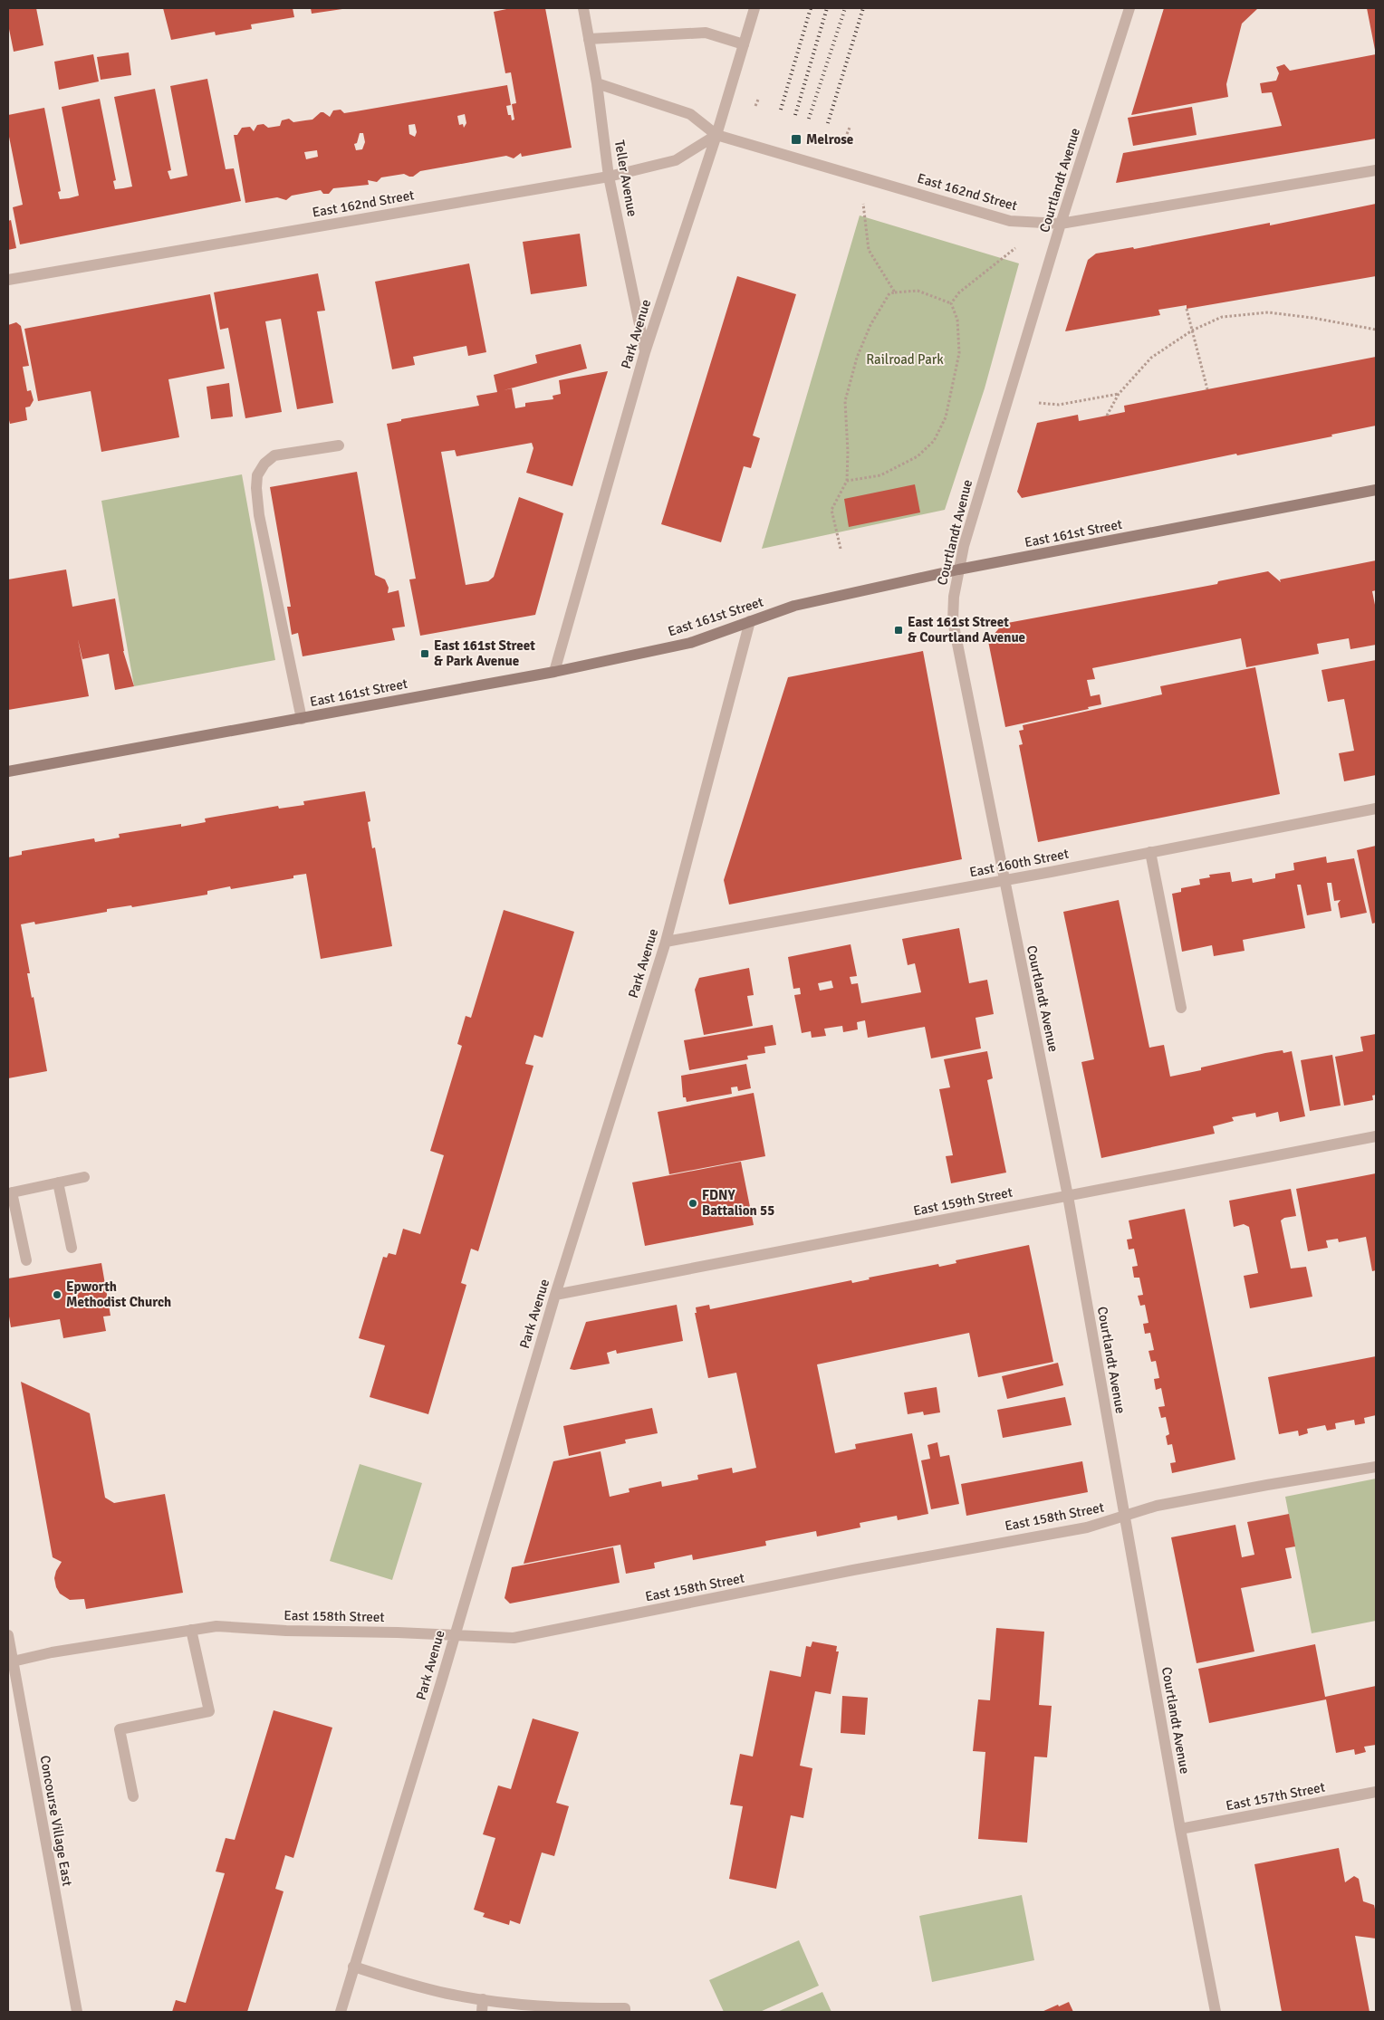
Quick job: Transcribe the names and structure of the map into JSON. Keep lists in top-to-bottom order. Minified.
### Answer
{"streets":{"main road":["East 161st Street"],"street":["Teller Avenue","Courtlandt Avenue","East 162nd Street","Park Avenue","East 160th Street","East 159th Street","East 158th Street","East 157th Street","Concourse Village East"]},"crossings":[["Teller Avenue","East 162nd Street"],["Teller Avenue","Park Avenue"],["Courtlandt Avenue","East 162nd Street"],["Courtlandt Avenue","East 161st Street"],["Courtlandt Avenue","East 160th Street"],["Courtlandt Avenue","East 159th Street"],["Courtlandt Avenue","East 158th Street"],["Courtlandt Avenue","East 157th Street"],["East 162nd Street","Park Avenue"],["Park Avenue","East 161st Street"],["Park Avenue","East 160th Street"],["Park Avenue","East 159th Street"],["Park Avenue","East 158th Street"],["East 158th Street","Concourse Village East"]],"parks":["Railroad Park"],"places":{"transit":["Melrose","East 161st Street & Courtland Avenue","East 161st Street & Park Avenue"],"other":["FDNY Battalion 55","Epworth Methodist Church"]}}
